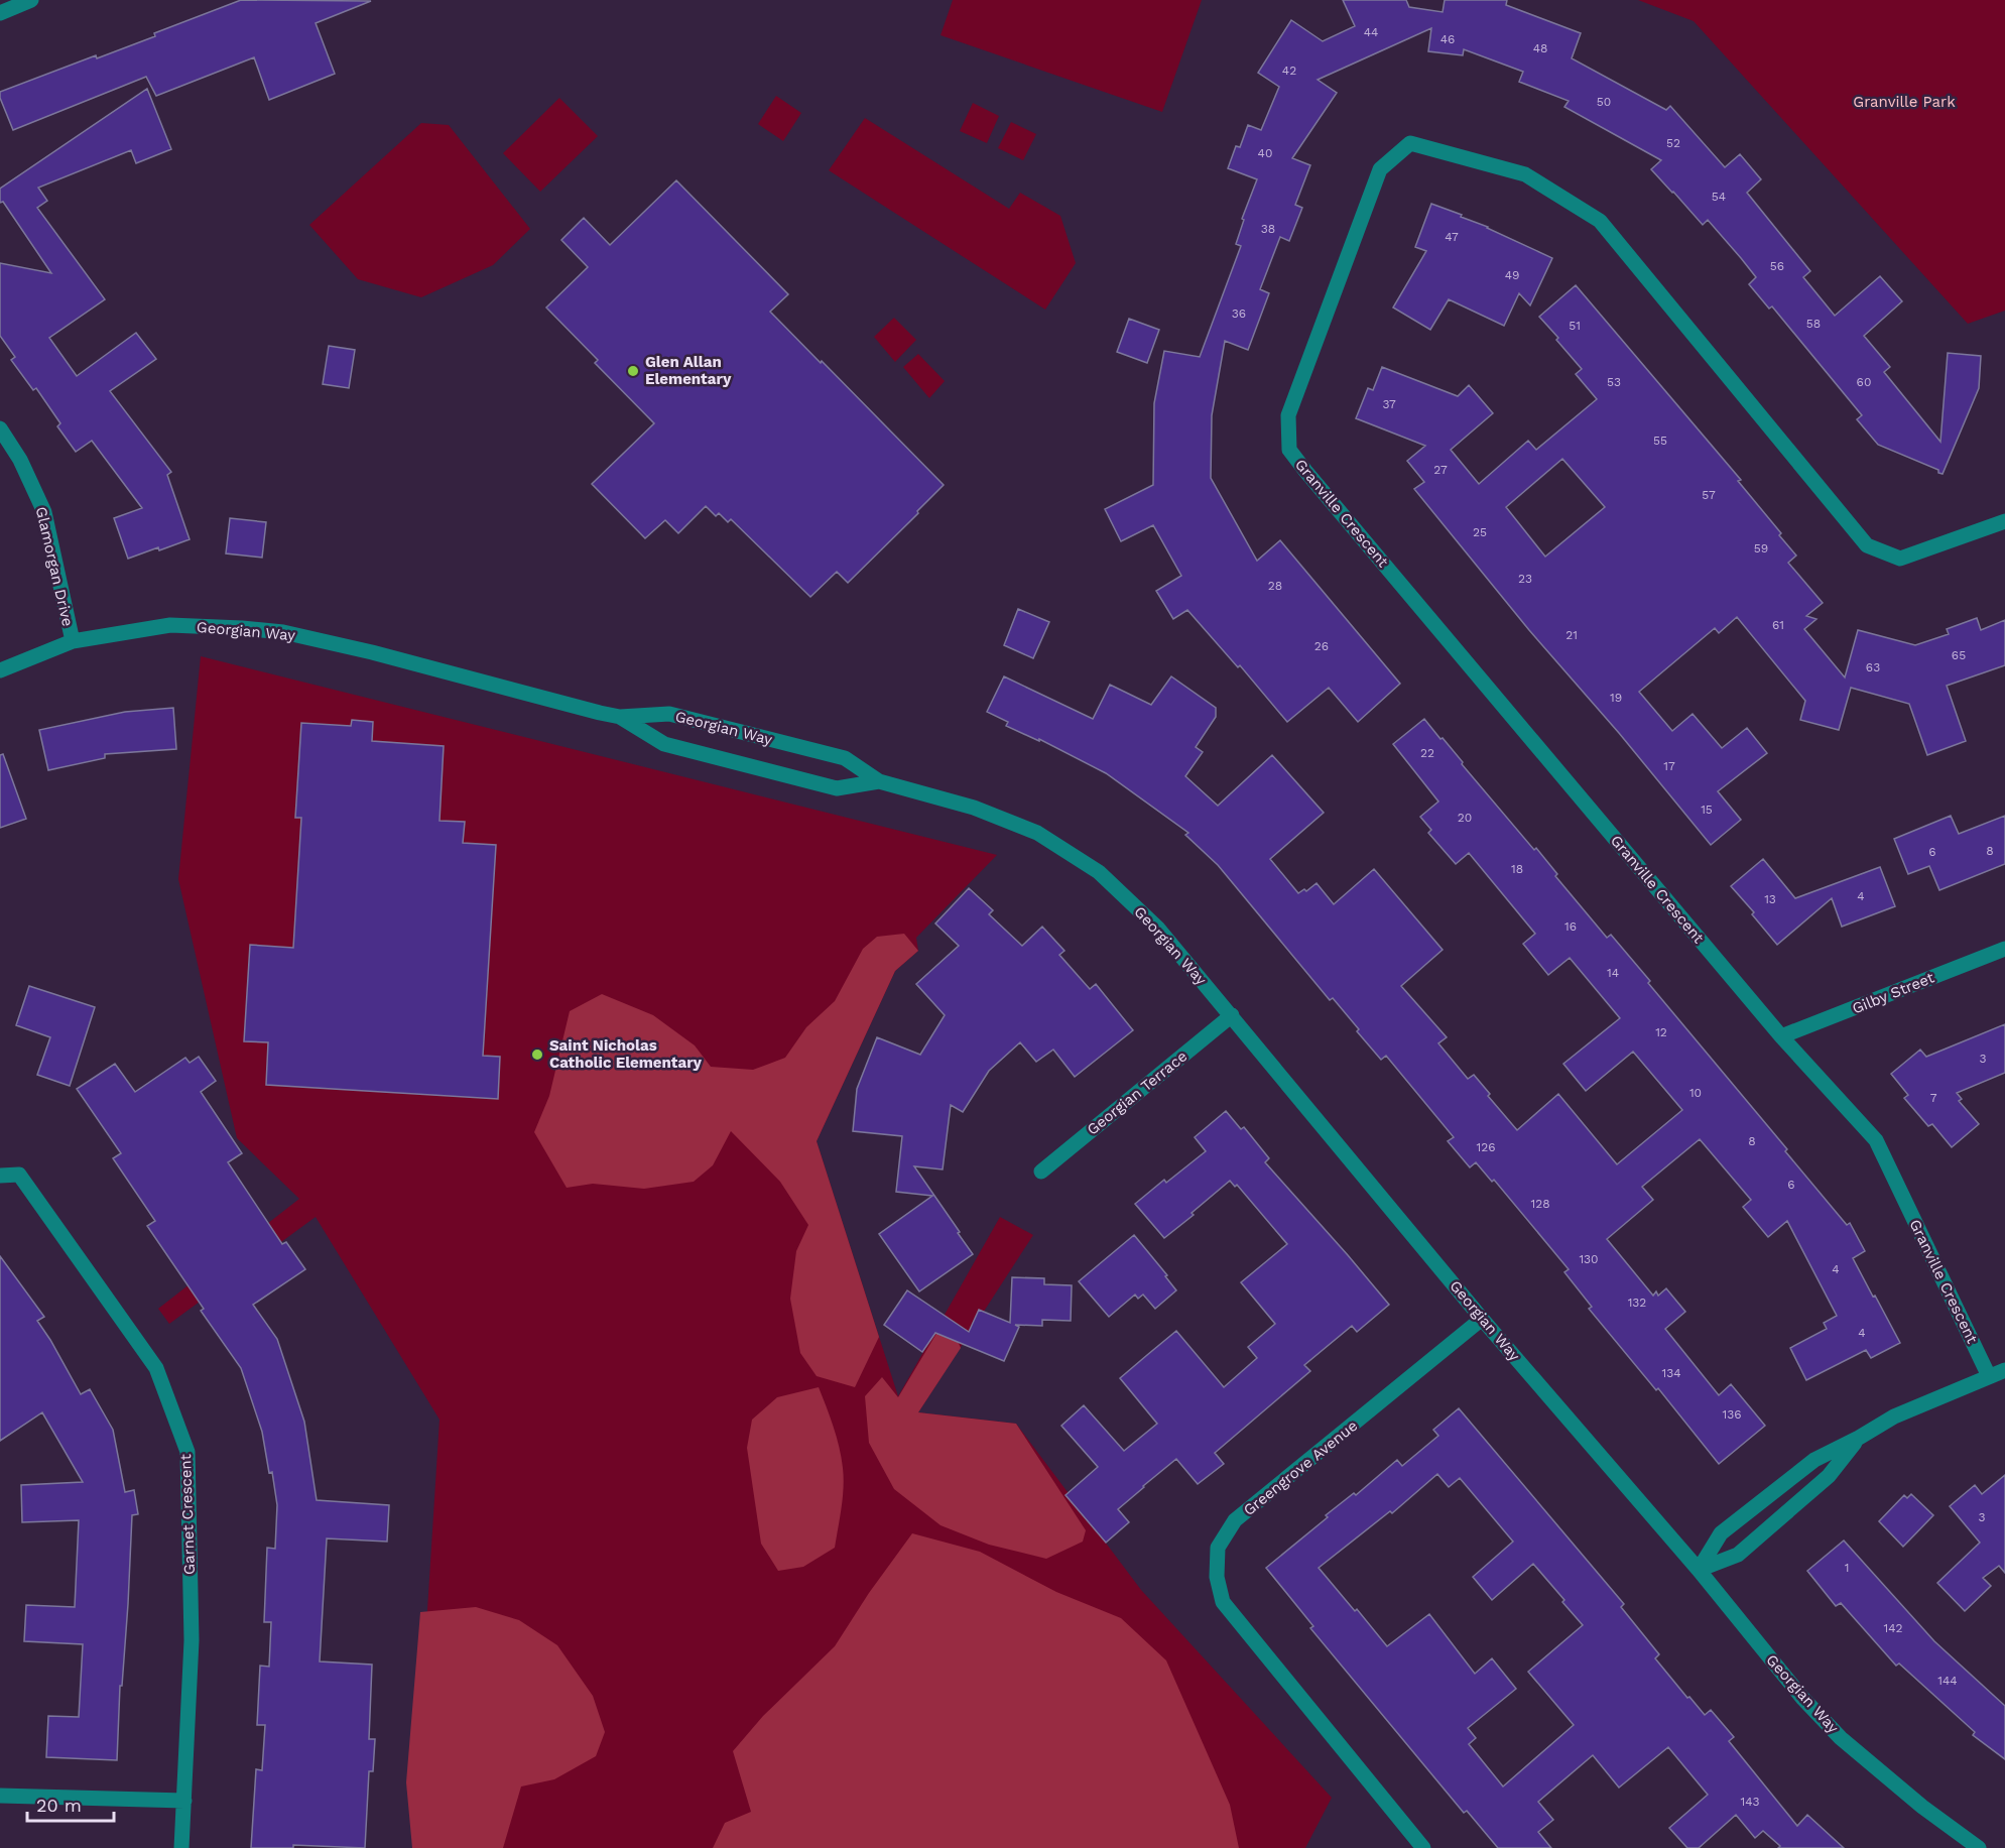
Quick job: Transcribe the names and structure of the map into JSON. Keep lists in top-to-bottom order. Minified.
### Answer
{"streets":{"street":["Granville Crescent","Glamorgan Drive","Georgian Way","Gilby Street","Georgian Terrace","Greengrove Avenue","Garnet Crescent"]},"crossings":[["Granville Crescent","Gilby Street"],["Glamorgan Drive","Georgian Way"],["Georgian Way","Georgian Terrace"],["Georgian Way","Greengrove Avenue"]],"parks":["Granville Park"],"places":["Glen Allan Elementary","Saint Nicholas Catholic Elementary"],"house_numbers":["44","46","48","42","50","52","40","54","38","47","56","49","36","58","51","53","60","37","55","27","57","25","59","23","28","61","21","26","65","63","19","22","17","15","20","8","6","18","4","13","16","14","12","3","10","7","8","126","6","128","130","4","132","4","134","136","3","1","142","144","143"],"scale_bar":"20 m"}
